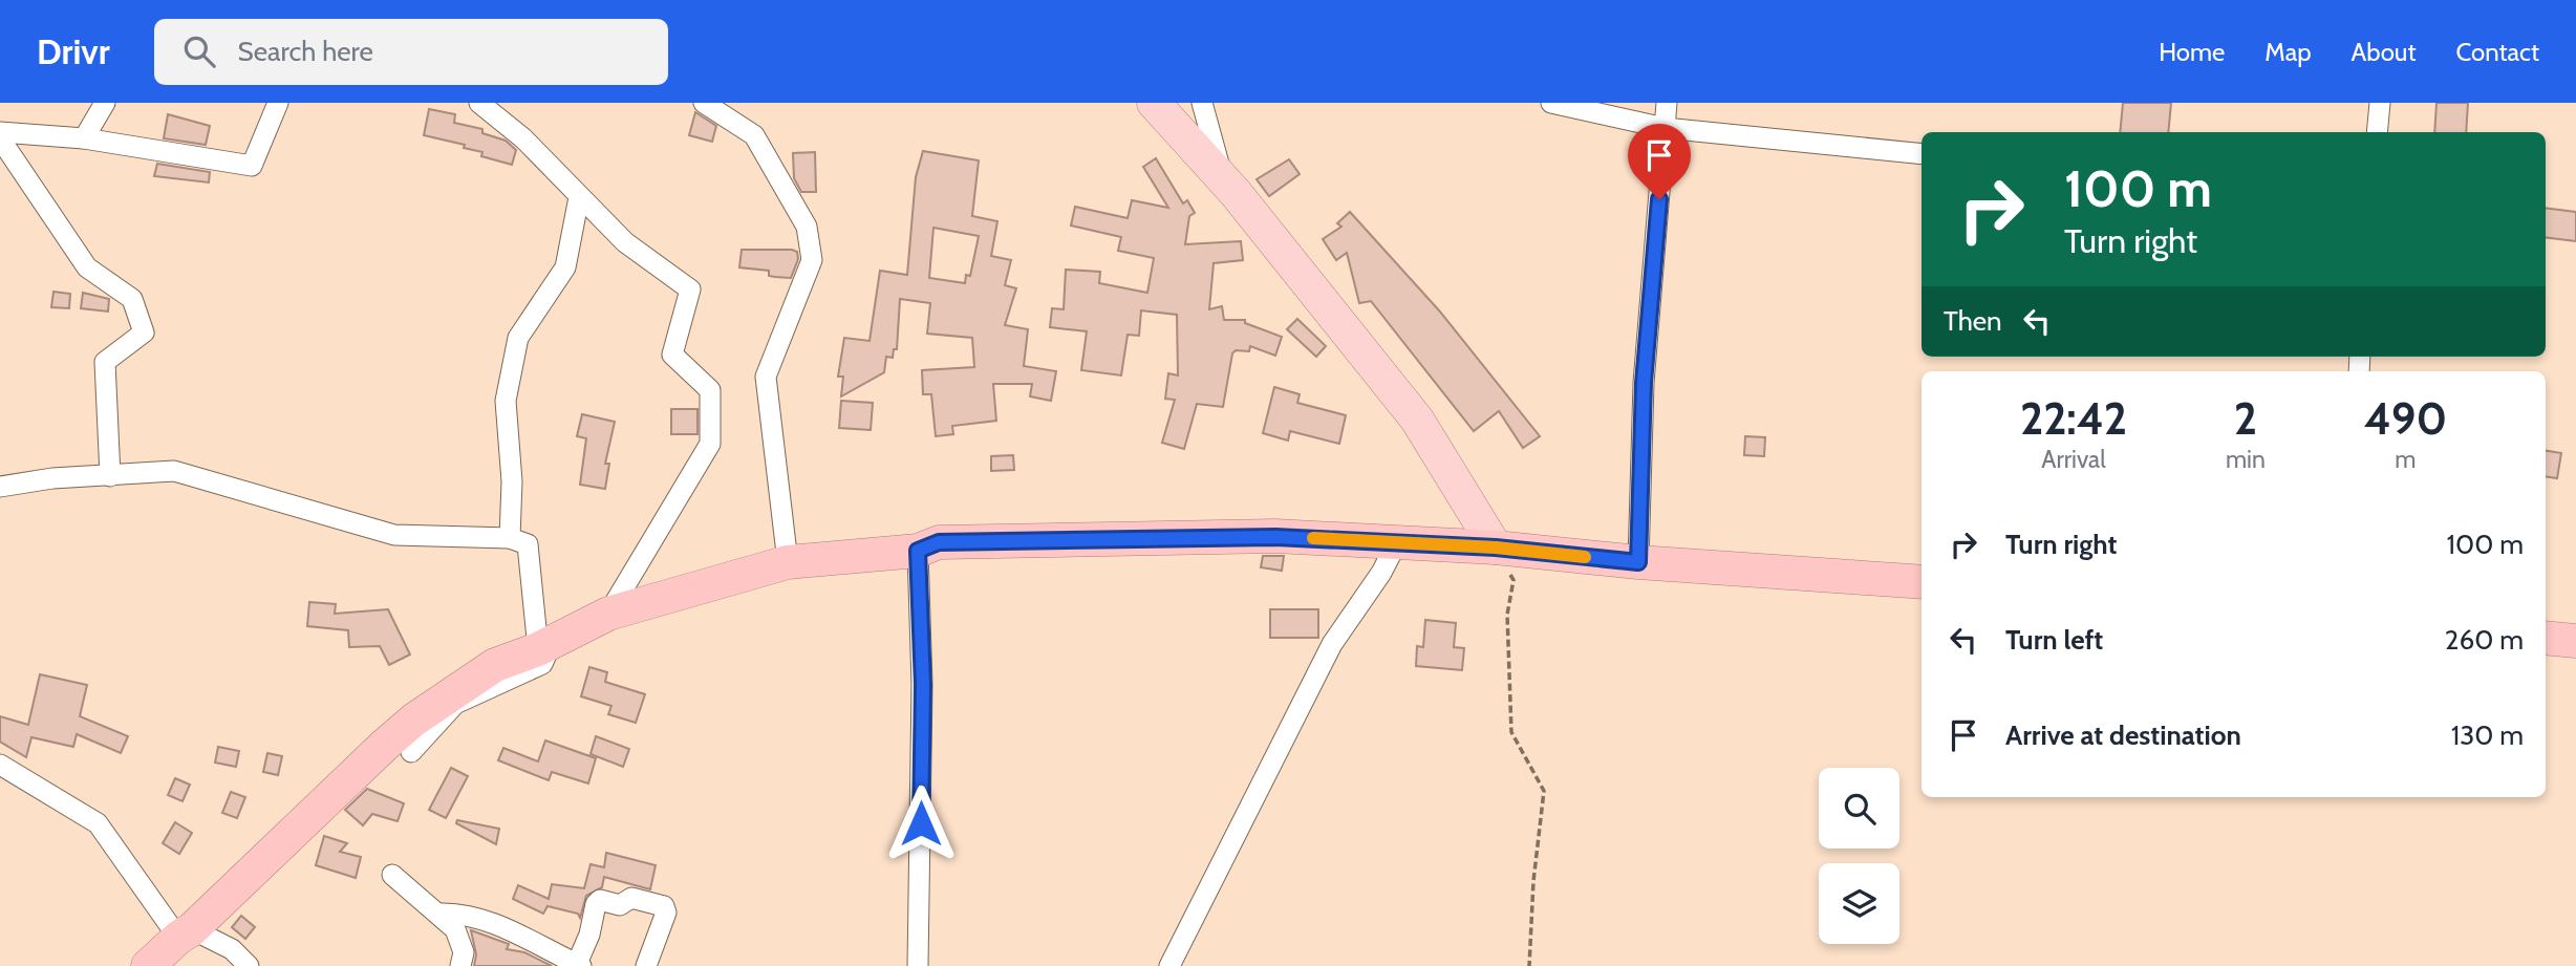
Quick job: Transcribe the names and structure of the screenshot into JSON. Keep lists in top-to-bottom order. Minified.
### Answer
{"page":{"header":"Drivr","search":"Search here","nav":["Home","Map","About","Contact"],"turn":["100 m","Turn right"],"then":"Then","eta":["22:42","Arrival","2","min","490","m"],"list":[{"name":"Turn right","value":"100 m"},{"name":"Turn left","value":"260 m"},{"name":"Arrive at destination","value":"130 m"}]}}
